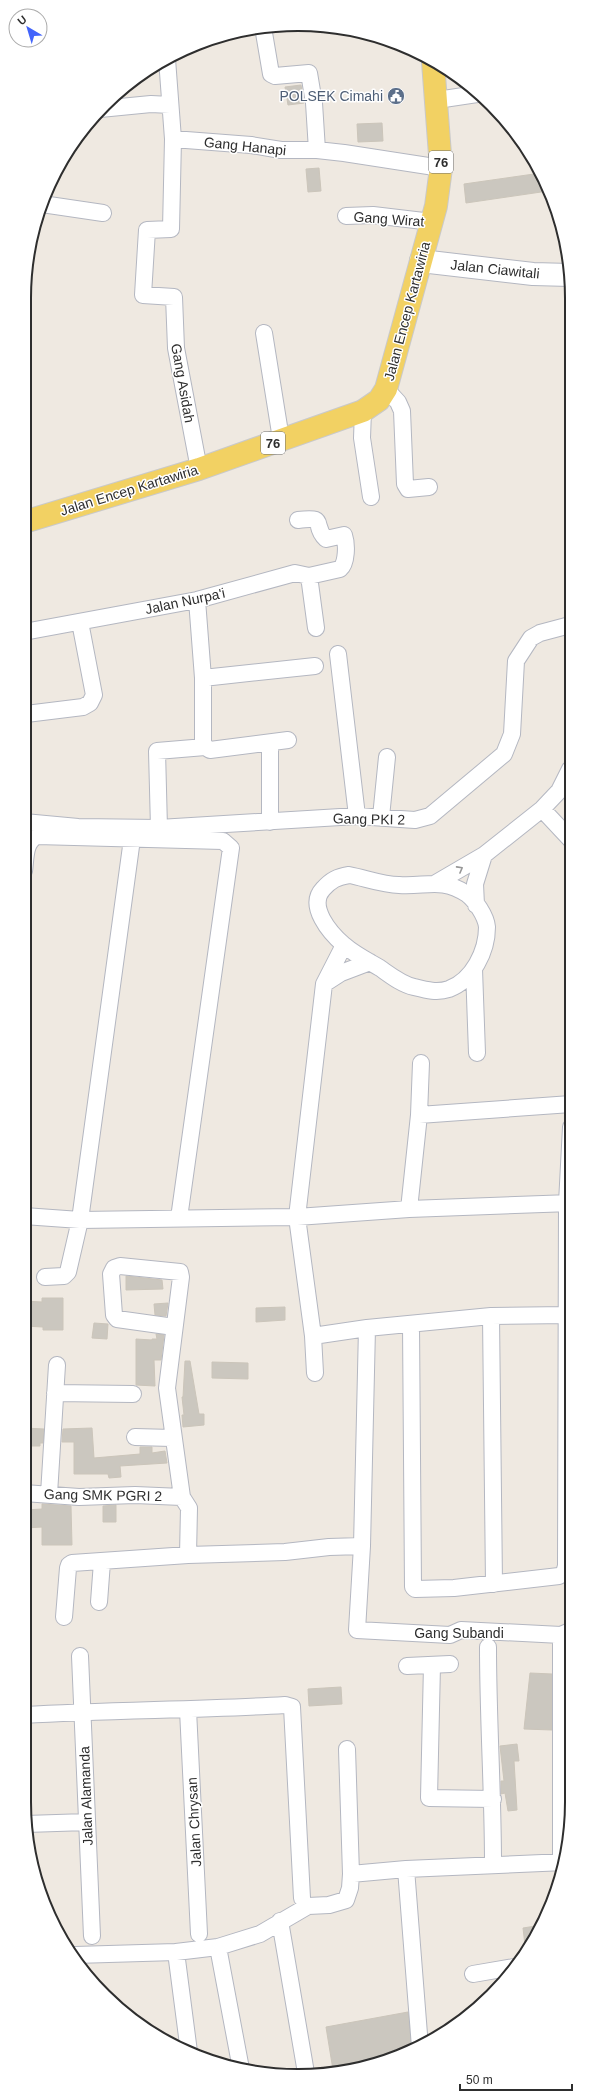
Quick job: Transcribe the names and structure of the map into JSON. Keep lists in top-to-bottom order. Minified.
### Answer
{"streets":{"main road":["76","Jalan Ciawitali","Jalan Encep Kartawiria"],"street":["Gang Hanapi","Gang Wirat","Gang Asidah","Jalan Nurpa'i","Gang PKI 2","Gang SMK PGRI 2","Gang Subandi","Jalan Alamanda","Jalan Chrysan"]},"crossings":[["Gang Hanapi","Jalan Encep Kartawiria"],["Gang Hanapi","Gang Asidah"],["Gang Wirat","Jalan Encep Kartawiria"],["Jalan Ciawitali","Jalan Encep Kartawiria"],["Jalan Encep Kartawiria","Gang Asidah"]],"places":{"public building":["POLSEK Cimahi"]},"scale_bar":"50 m","north":"top left"}
